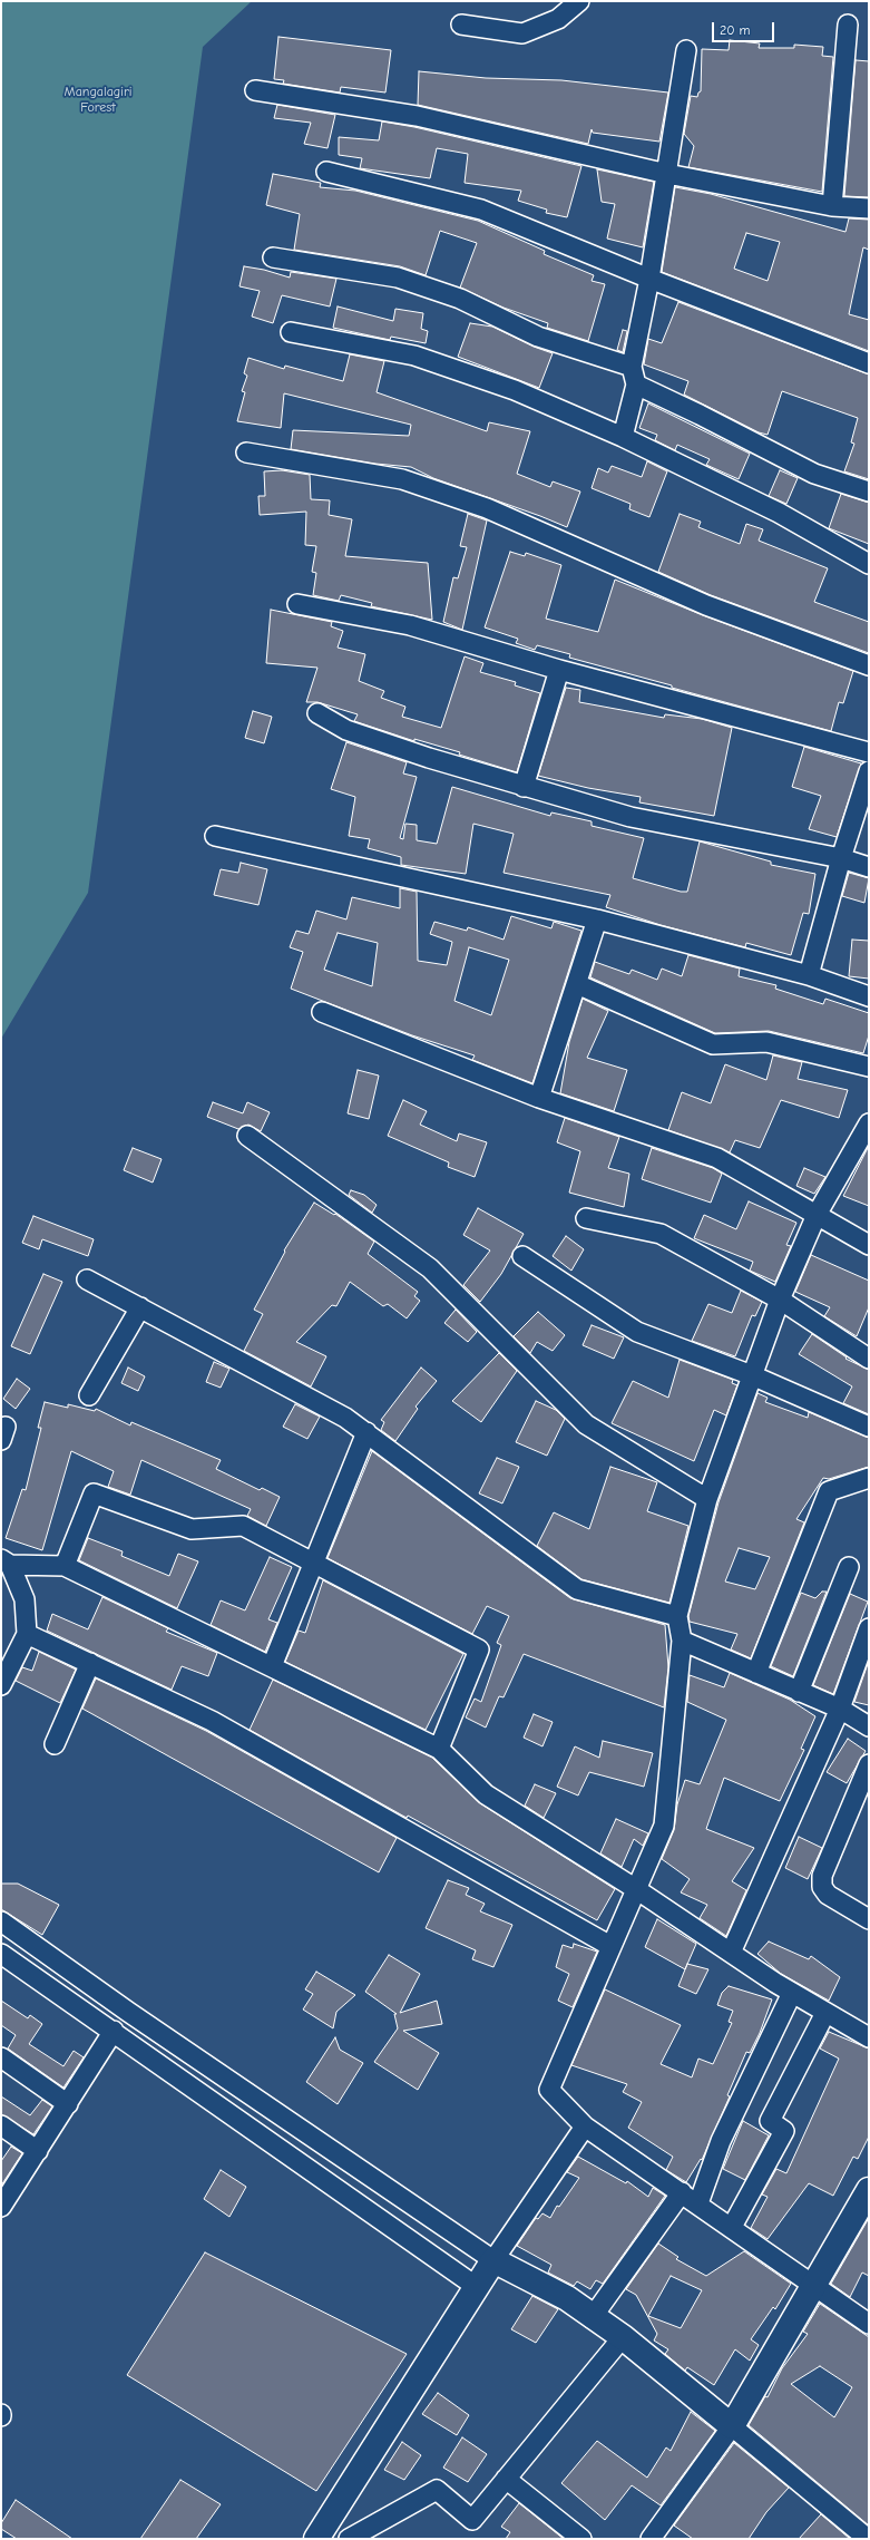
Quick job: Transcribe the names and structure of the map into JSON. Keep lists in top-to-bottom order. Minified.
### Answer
{"parks":["Mangalagiri Forest"],"scale_bar":"20 m"}
